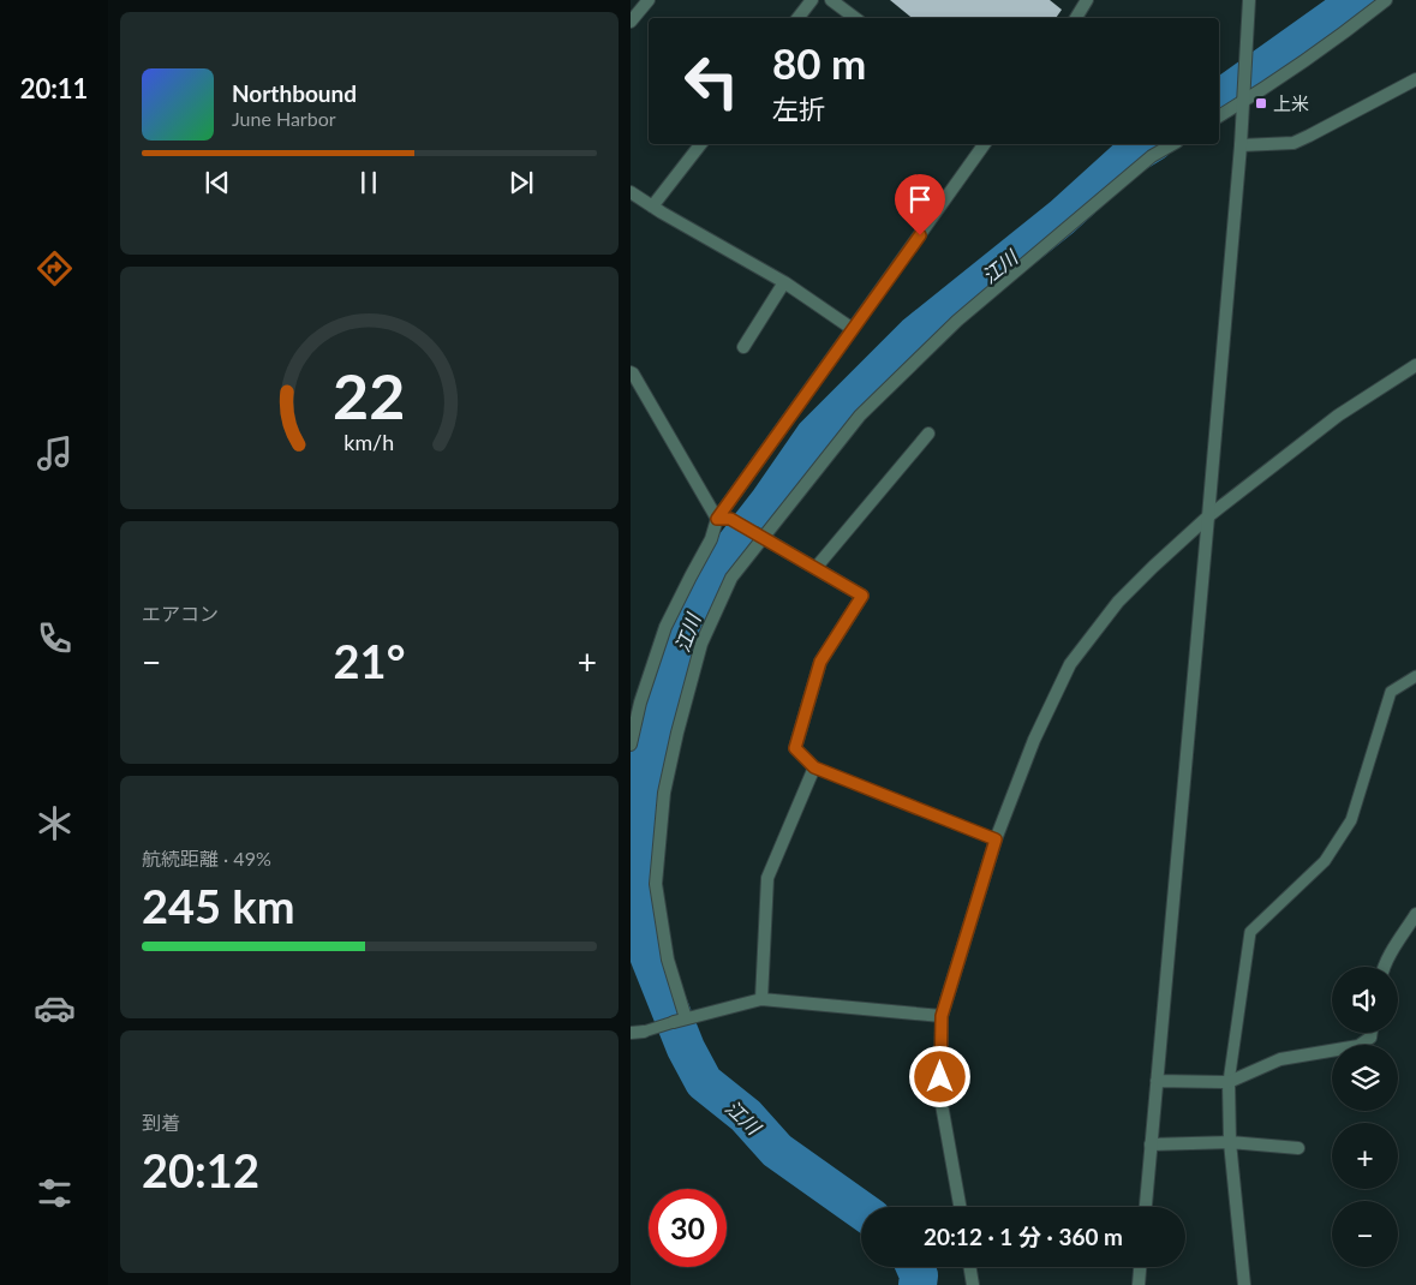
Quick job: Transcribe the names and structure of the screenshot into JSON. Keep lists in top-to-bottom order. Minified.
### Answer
{"water":["江川"],"places":{"transit":["上米"]},"page":{"tabs":"20:11","turn":["80 m","左折"],"song":["Northbound","June Harbor"],"tile":["エアコン",["航続距離 · 49%","245 km"],["到着","20:12"]],"heat":["−","21°","+"],"map_buttons":["+","−"],"limit":"30","trip":"20:12 · 1 分 · 360 m","gauge":["22","km/h"]}}
